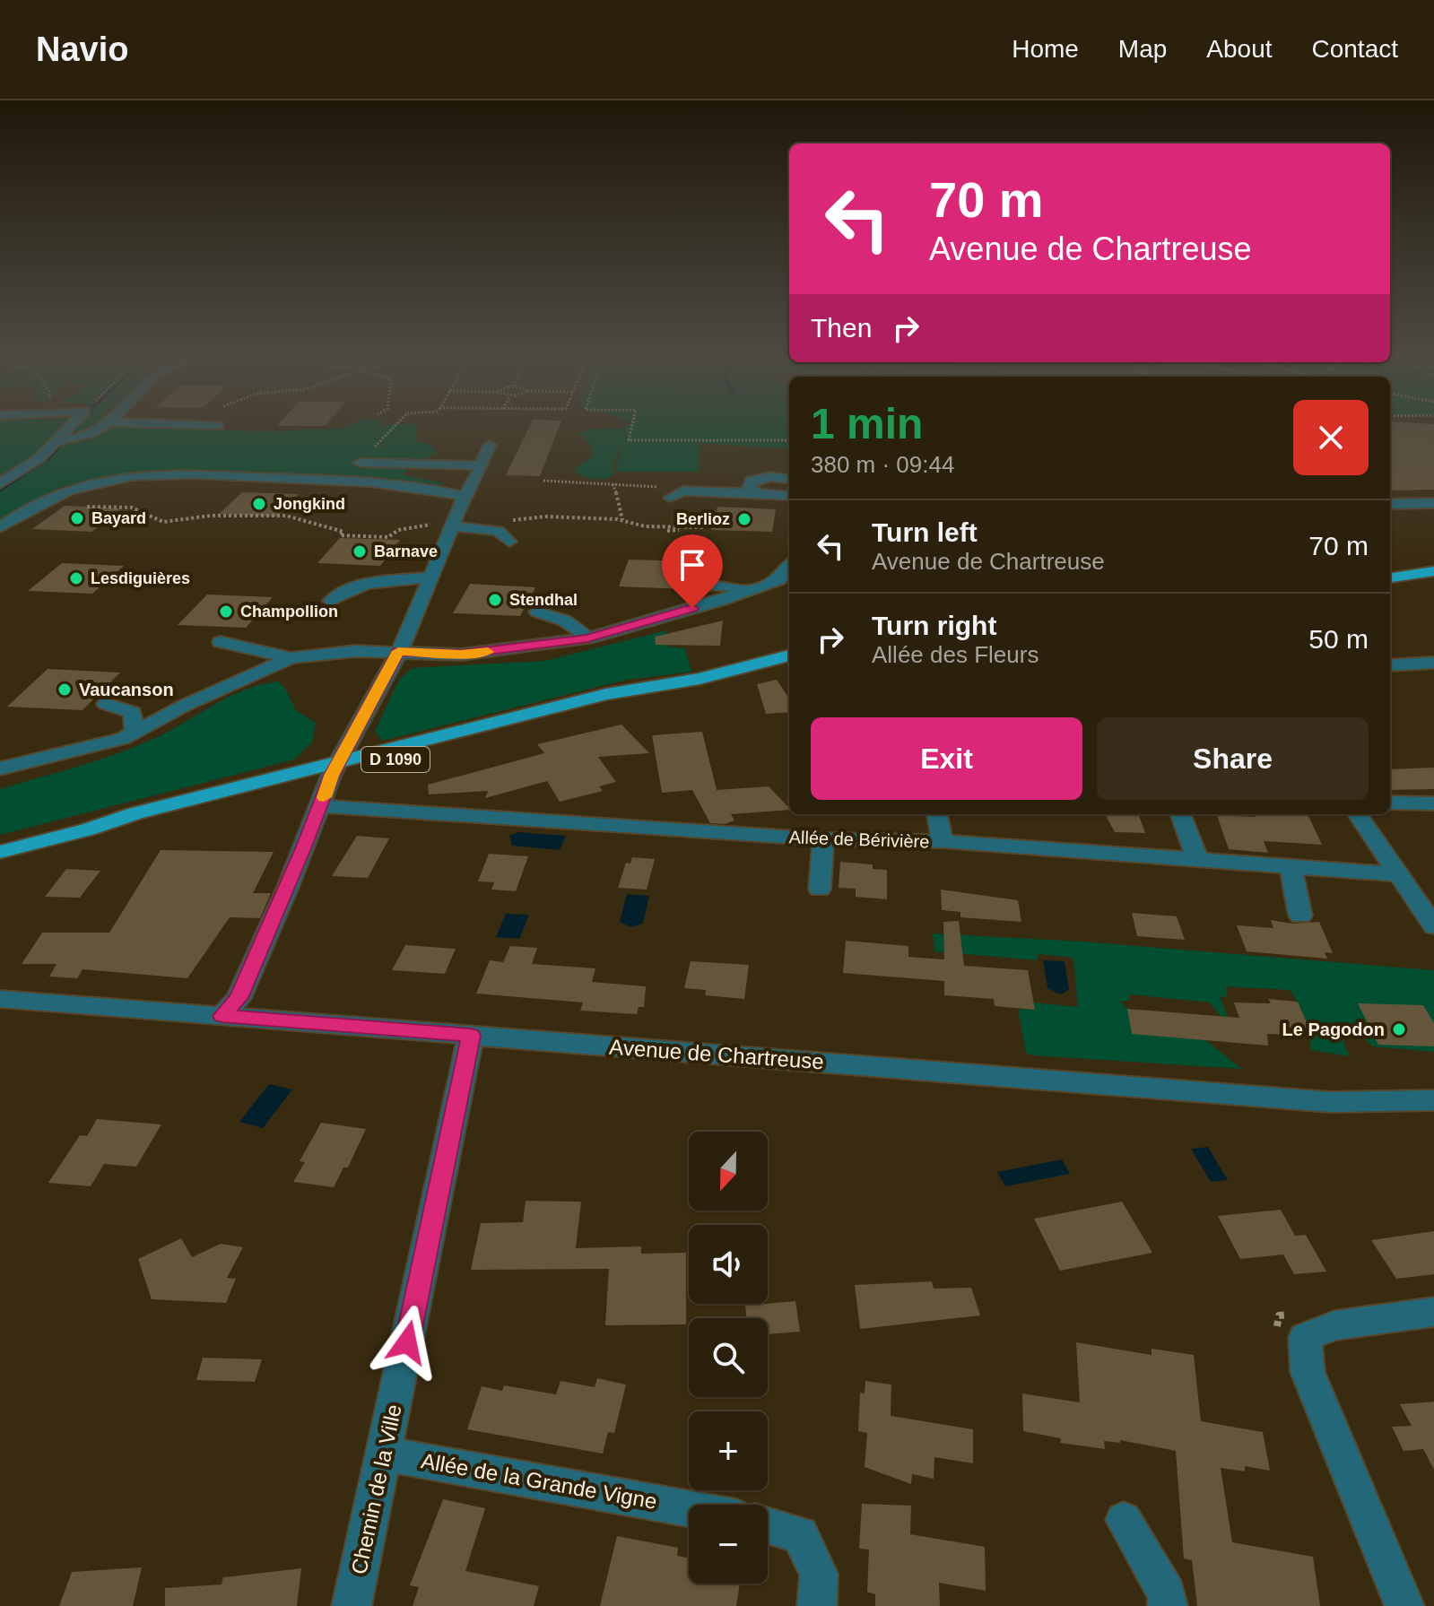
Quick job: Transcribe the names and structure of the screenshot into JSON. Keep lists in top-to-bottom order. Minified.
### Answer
{"streets":{"main road":["D 1090"],"street":["Allée de Bérivière","Avenue de Chartreuse","Allée de la Grande Vigne","Chemin de la Ville"]},"crossings":[["Avenue de Chartreuse","Chemin de la Ville"],["Allée de la Grande Vigne","Chemin de la Ville"]],"places":["Jongkind","Bayard","Berlioz","Barnave","Lesdiguières","Stendhal","Champollion","Vaucanson","Le Pagodon"],"north":"bottom","page":{"header":"Navio","nav":["Home","Map","About","Contact"],"turn":["70 m","Avenue de Chartreuse"],"then":"Then","heading":["1 min","380 m · 09:44"],"list":[{"name":"Turn left","note":"Avenue de Chartreuse","value":"70 m"},{"name":"Turn right","note":"Allée des Fleurs","value":"50 m"}],"buttons":["Exit","Share"],"map_buttons":["+","−"]}}
